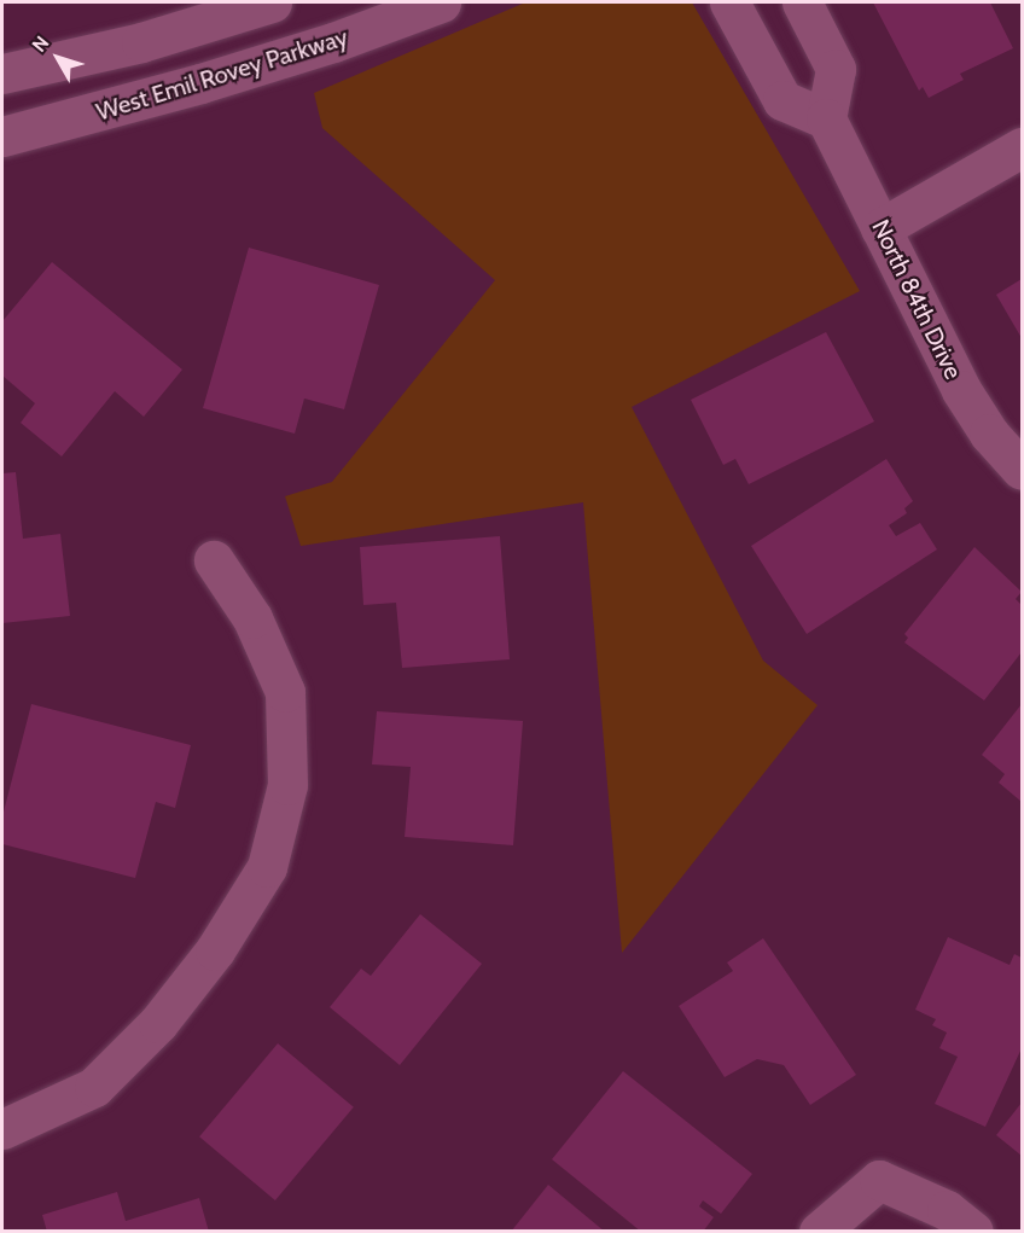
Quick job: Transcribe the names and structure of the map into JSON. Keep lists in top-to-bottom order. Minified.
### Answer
{"streets":{"street":["West Emil Rovey Parkway","North 84th Drive"]},"north":"top left"}
